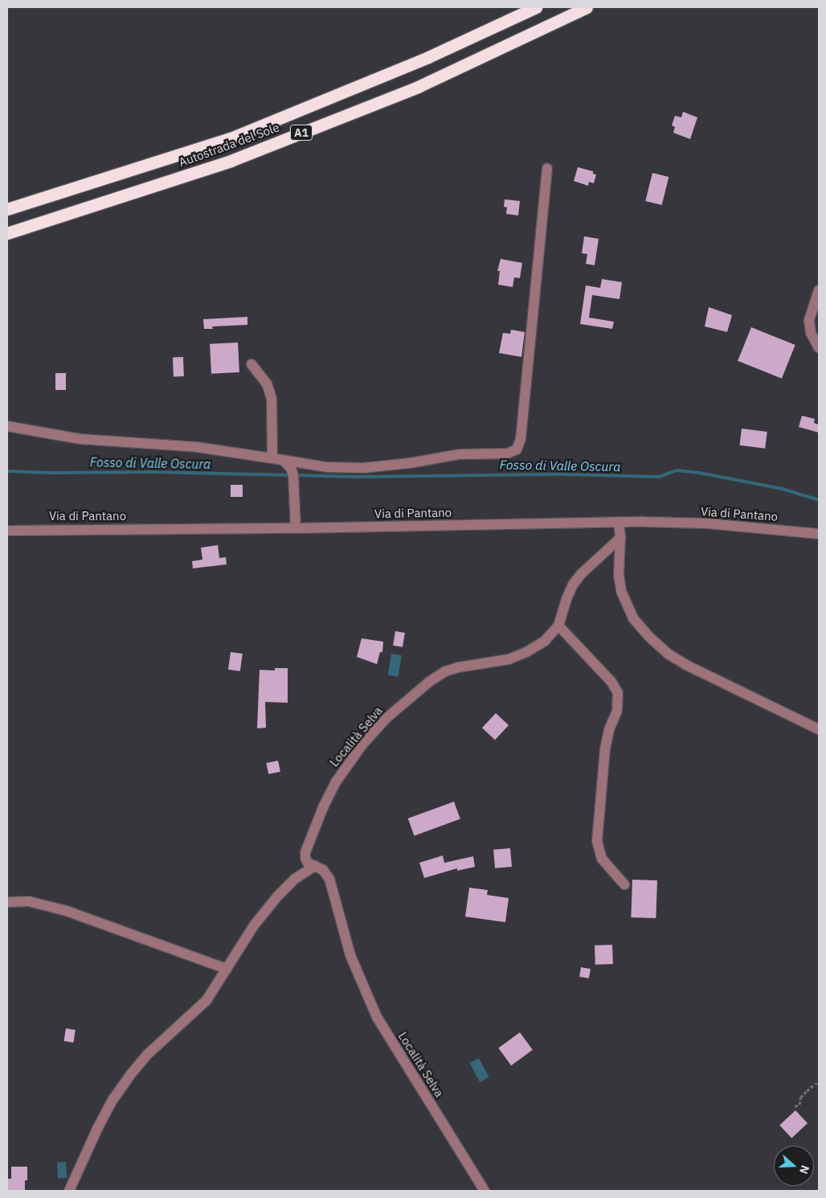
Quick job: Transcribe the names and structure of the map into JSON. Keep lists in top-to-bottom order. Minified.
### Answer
{"streets":{"highway":["A1","Autostrada del Sole"],"street":["Via di Pantano","Località Selva"]},"water":["Fosso di Valle Oscura"],"north":"right"}
